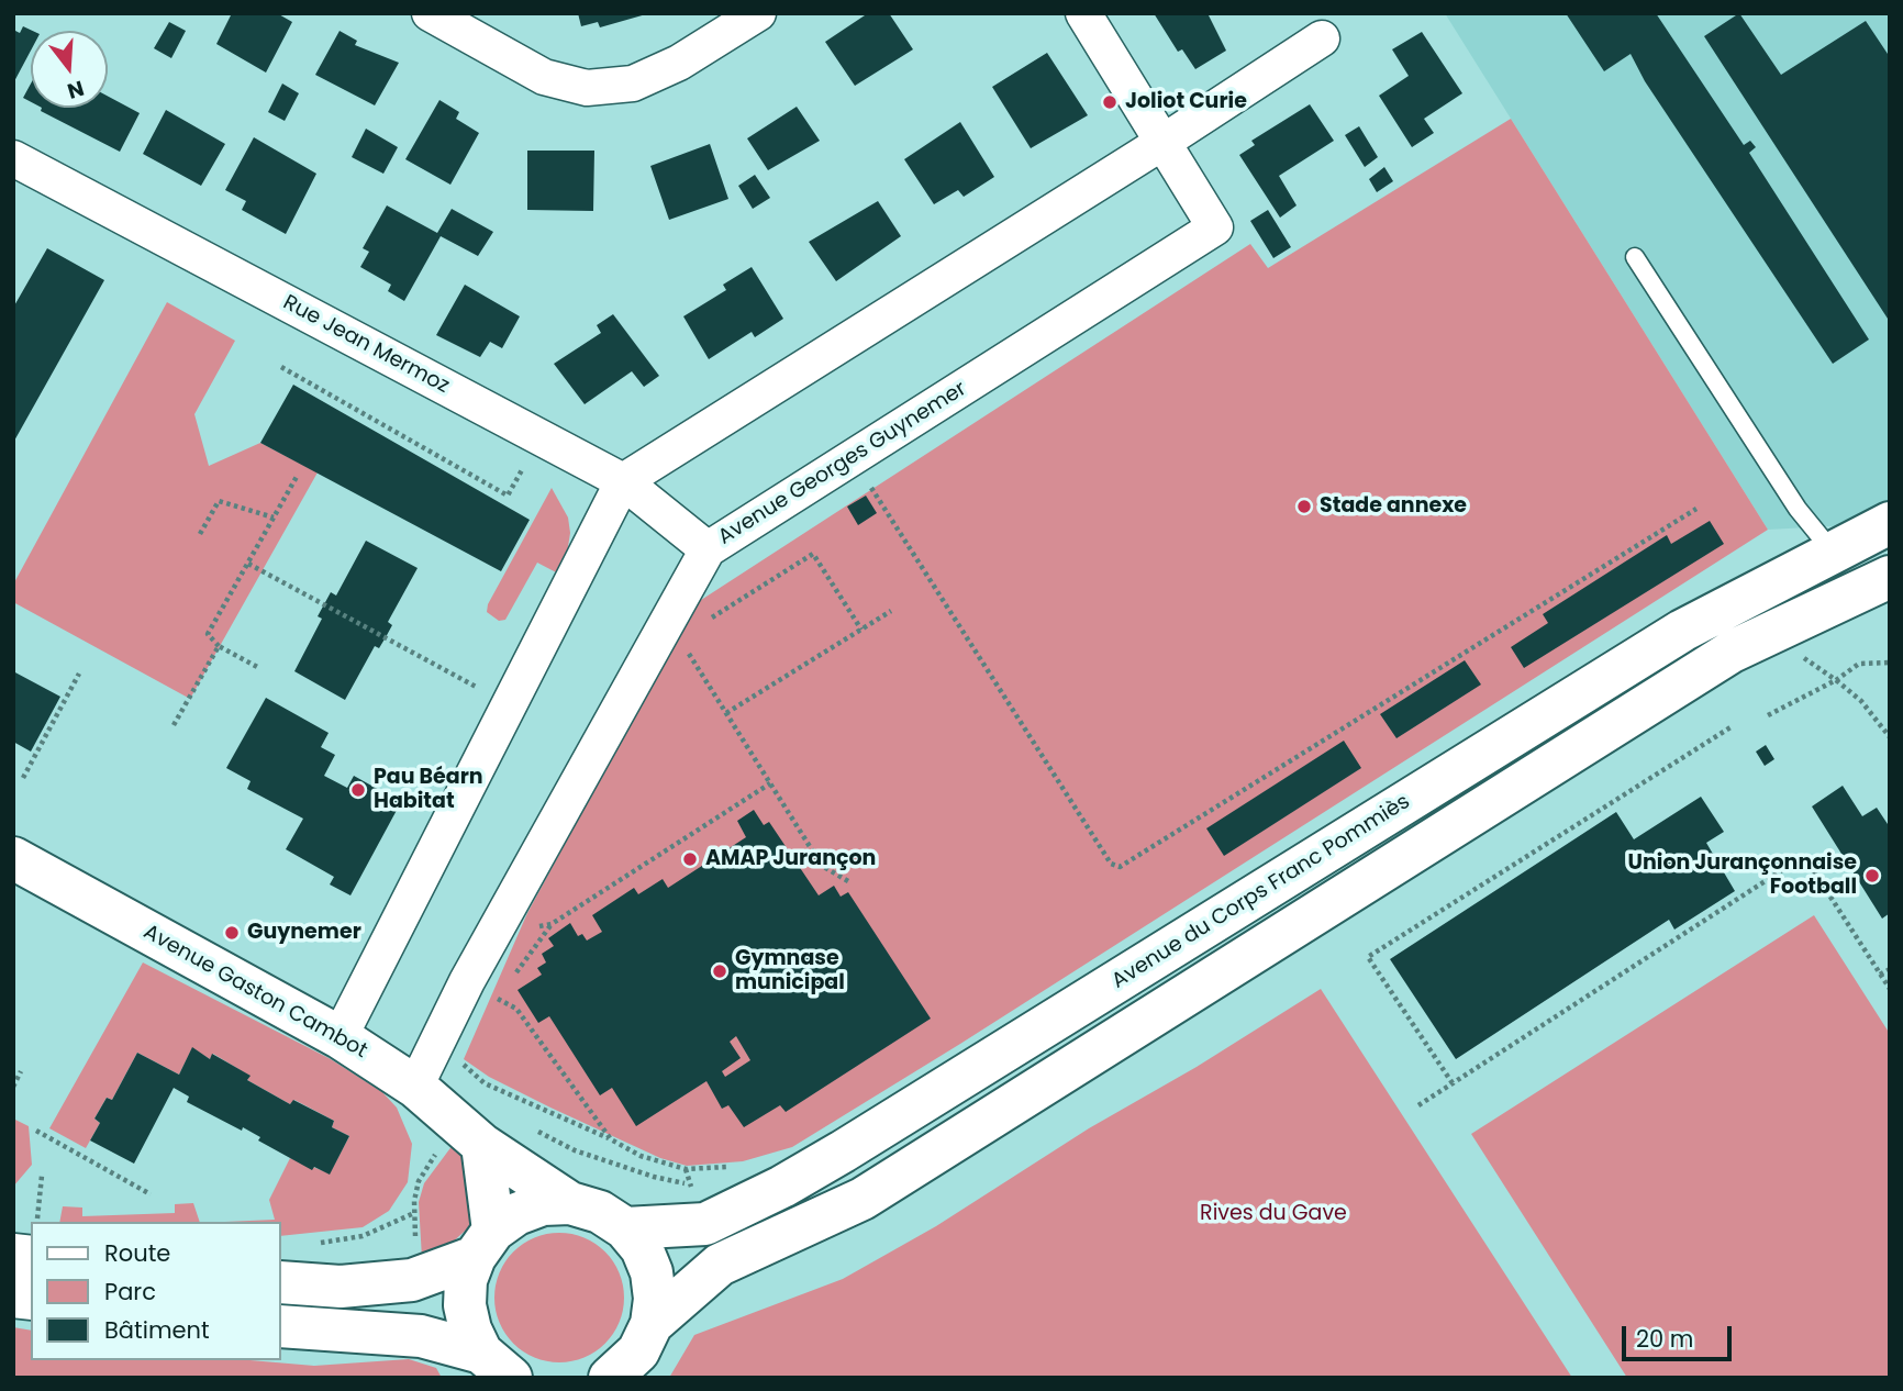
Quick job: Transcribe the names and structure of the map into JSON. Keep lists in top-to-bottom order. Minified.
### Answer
{"streets":{"main road":["Avenue du Corps Franc Pommiès","Avenue Gaston Cambot"],"street":["Rue Jean Mermoz","Avenue Georges Guynemer"]},"crossings":[["Rue Jean Mermoz","Avenue Georges Guynemer"],["Avenue Georges Guynemer","Avenue Gaston Cambot"]],"parks":["Rives du Gave"],"places":["Joliot Curie","Stade annexe","Pau Béarn Habitat","AMAP Jurançon","Union Jurançonnaise Football","Guynemer","Gymnase municipal"],"legend":["Route","Parc","Bâtiment"],"scale_bar":"20 m","north":"bottom"}
